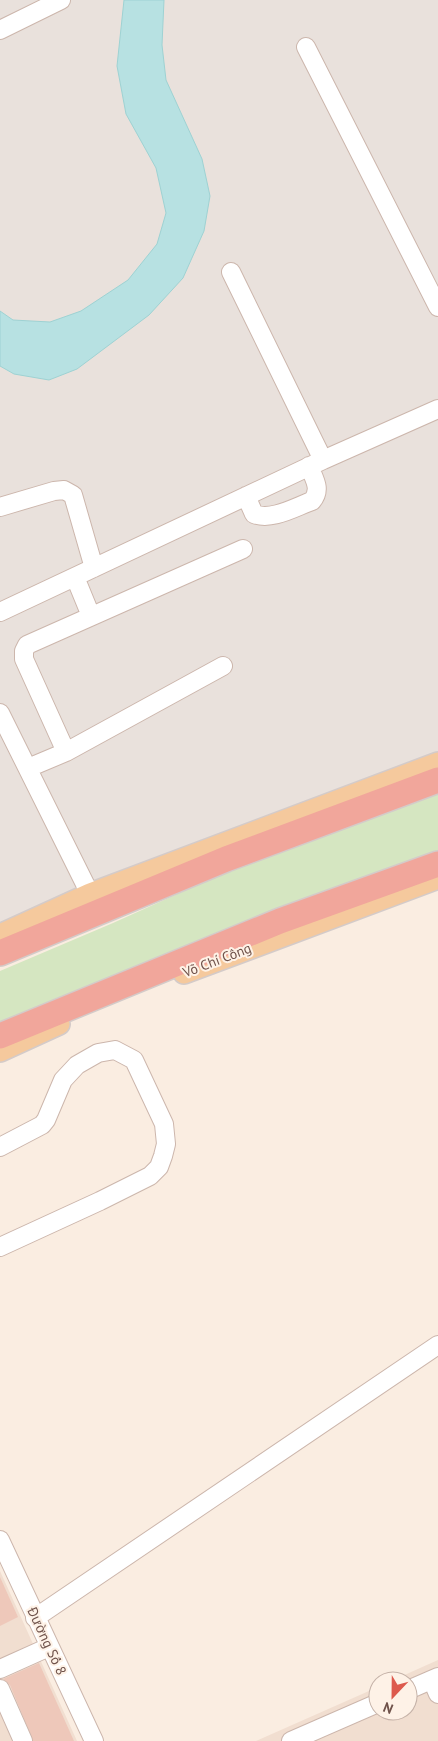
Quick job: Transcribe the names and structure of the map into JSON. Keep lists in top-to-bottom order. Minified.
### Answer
{"streets":{"highway":["Võ Chí Công"],"street":["Đường Số 8"]},"north":"bottom"}
